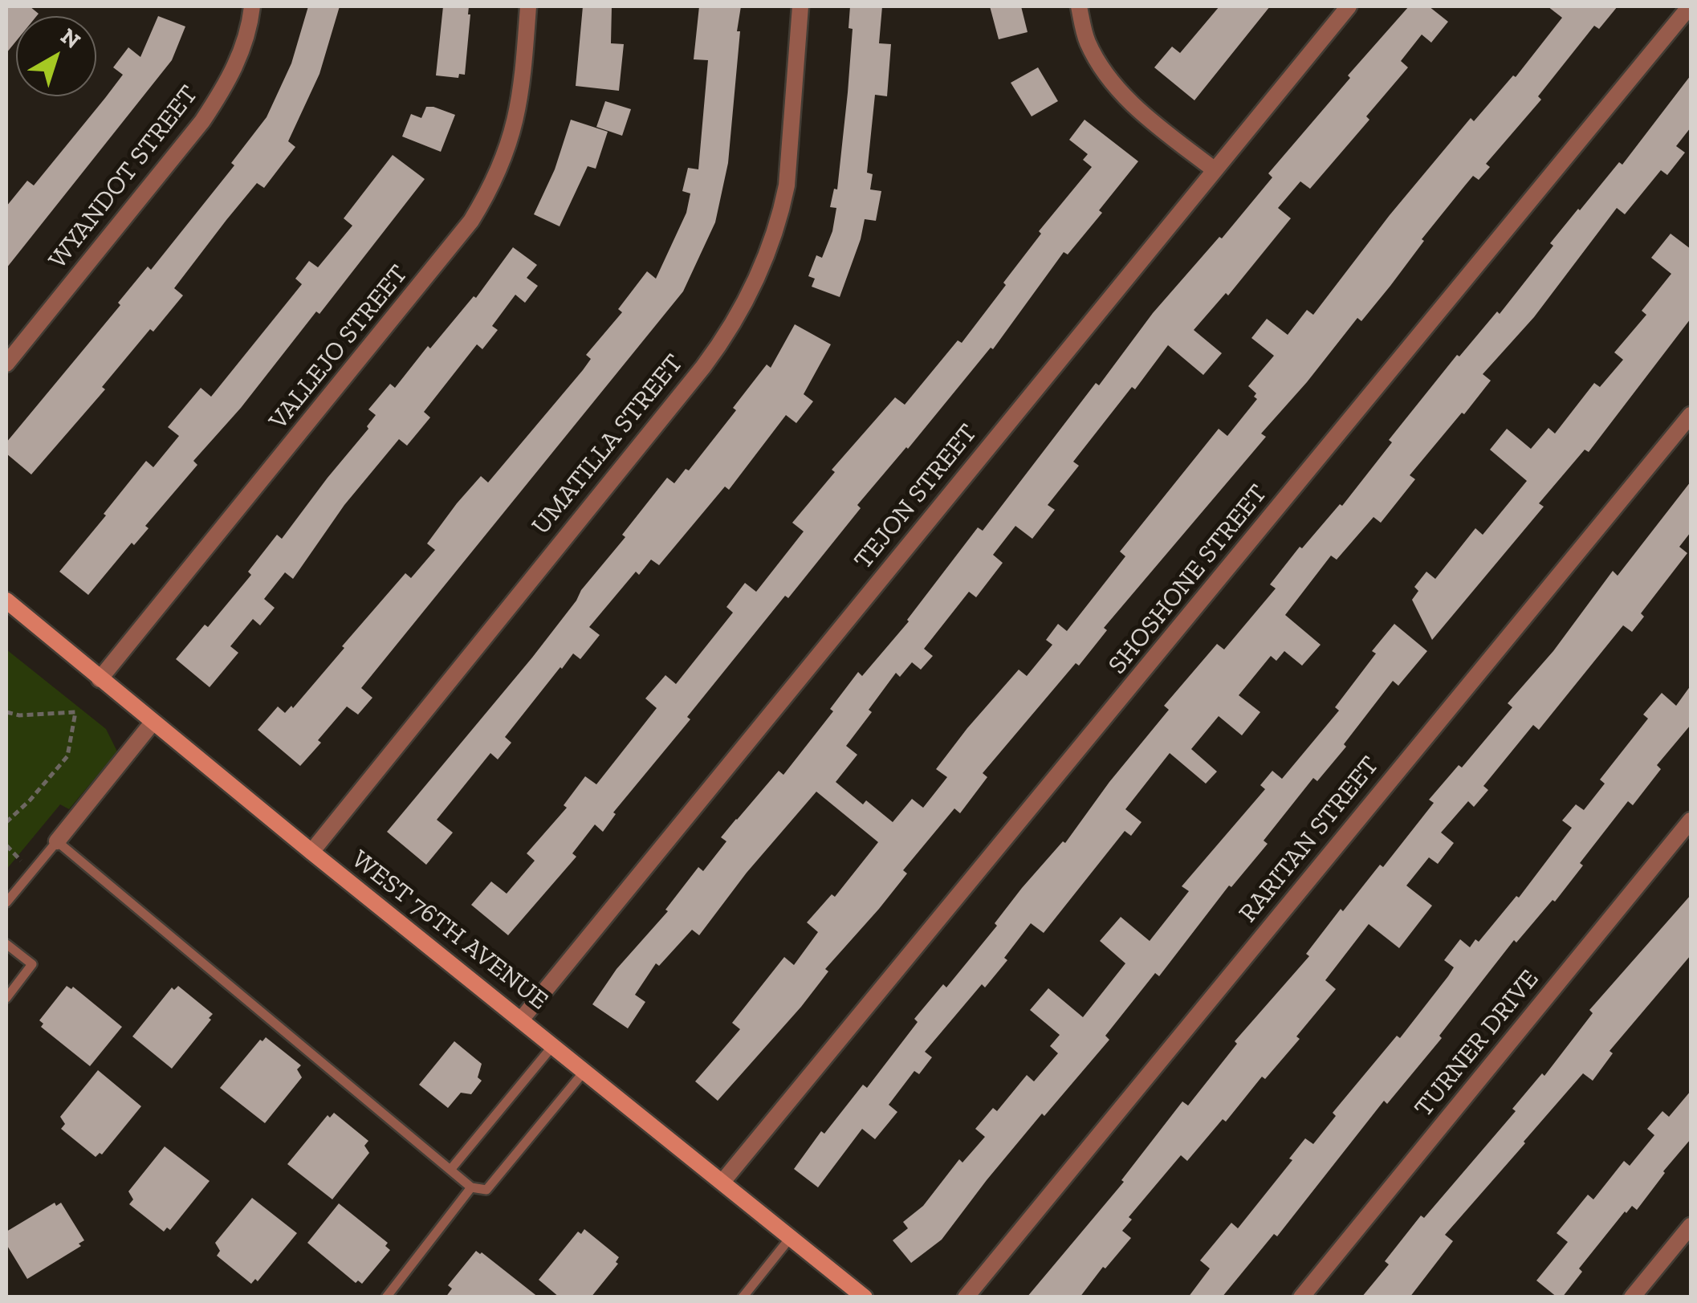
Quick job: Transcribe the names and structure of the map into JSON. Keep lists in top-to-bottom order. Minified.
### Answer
{"streets":{"street":["WYANDOT STREET","VALLEJO STREET","UMATILLA STREET","TEJON STREET","SHOSHONE STREET","RARITAN STREET","WEST 76TH AVENUE","TURNER DRIVE"]},"crossings":[["VALLEJO STREET","WEST 76TH AVENUE"],["UMATILLA STREET","WEST 76TH AVENUE"],["TEJON STREET","WEST 76TH AVENUE"],["SHOSHONE STREET","WEST 76TH AVENUE"]],"north":"top right"}
